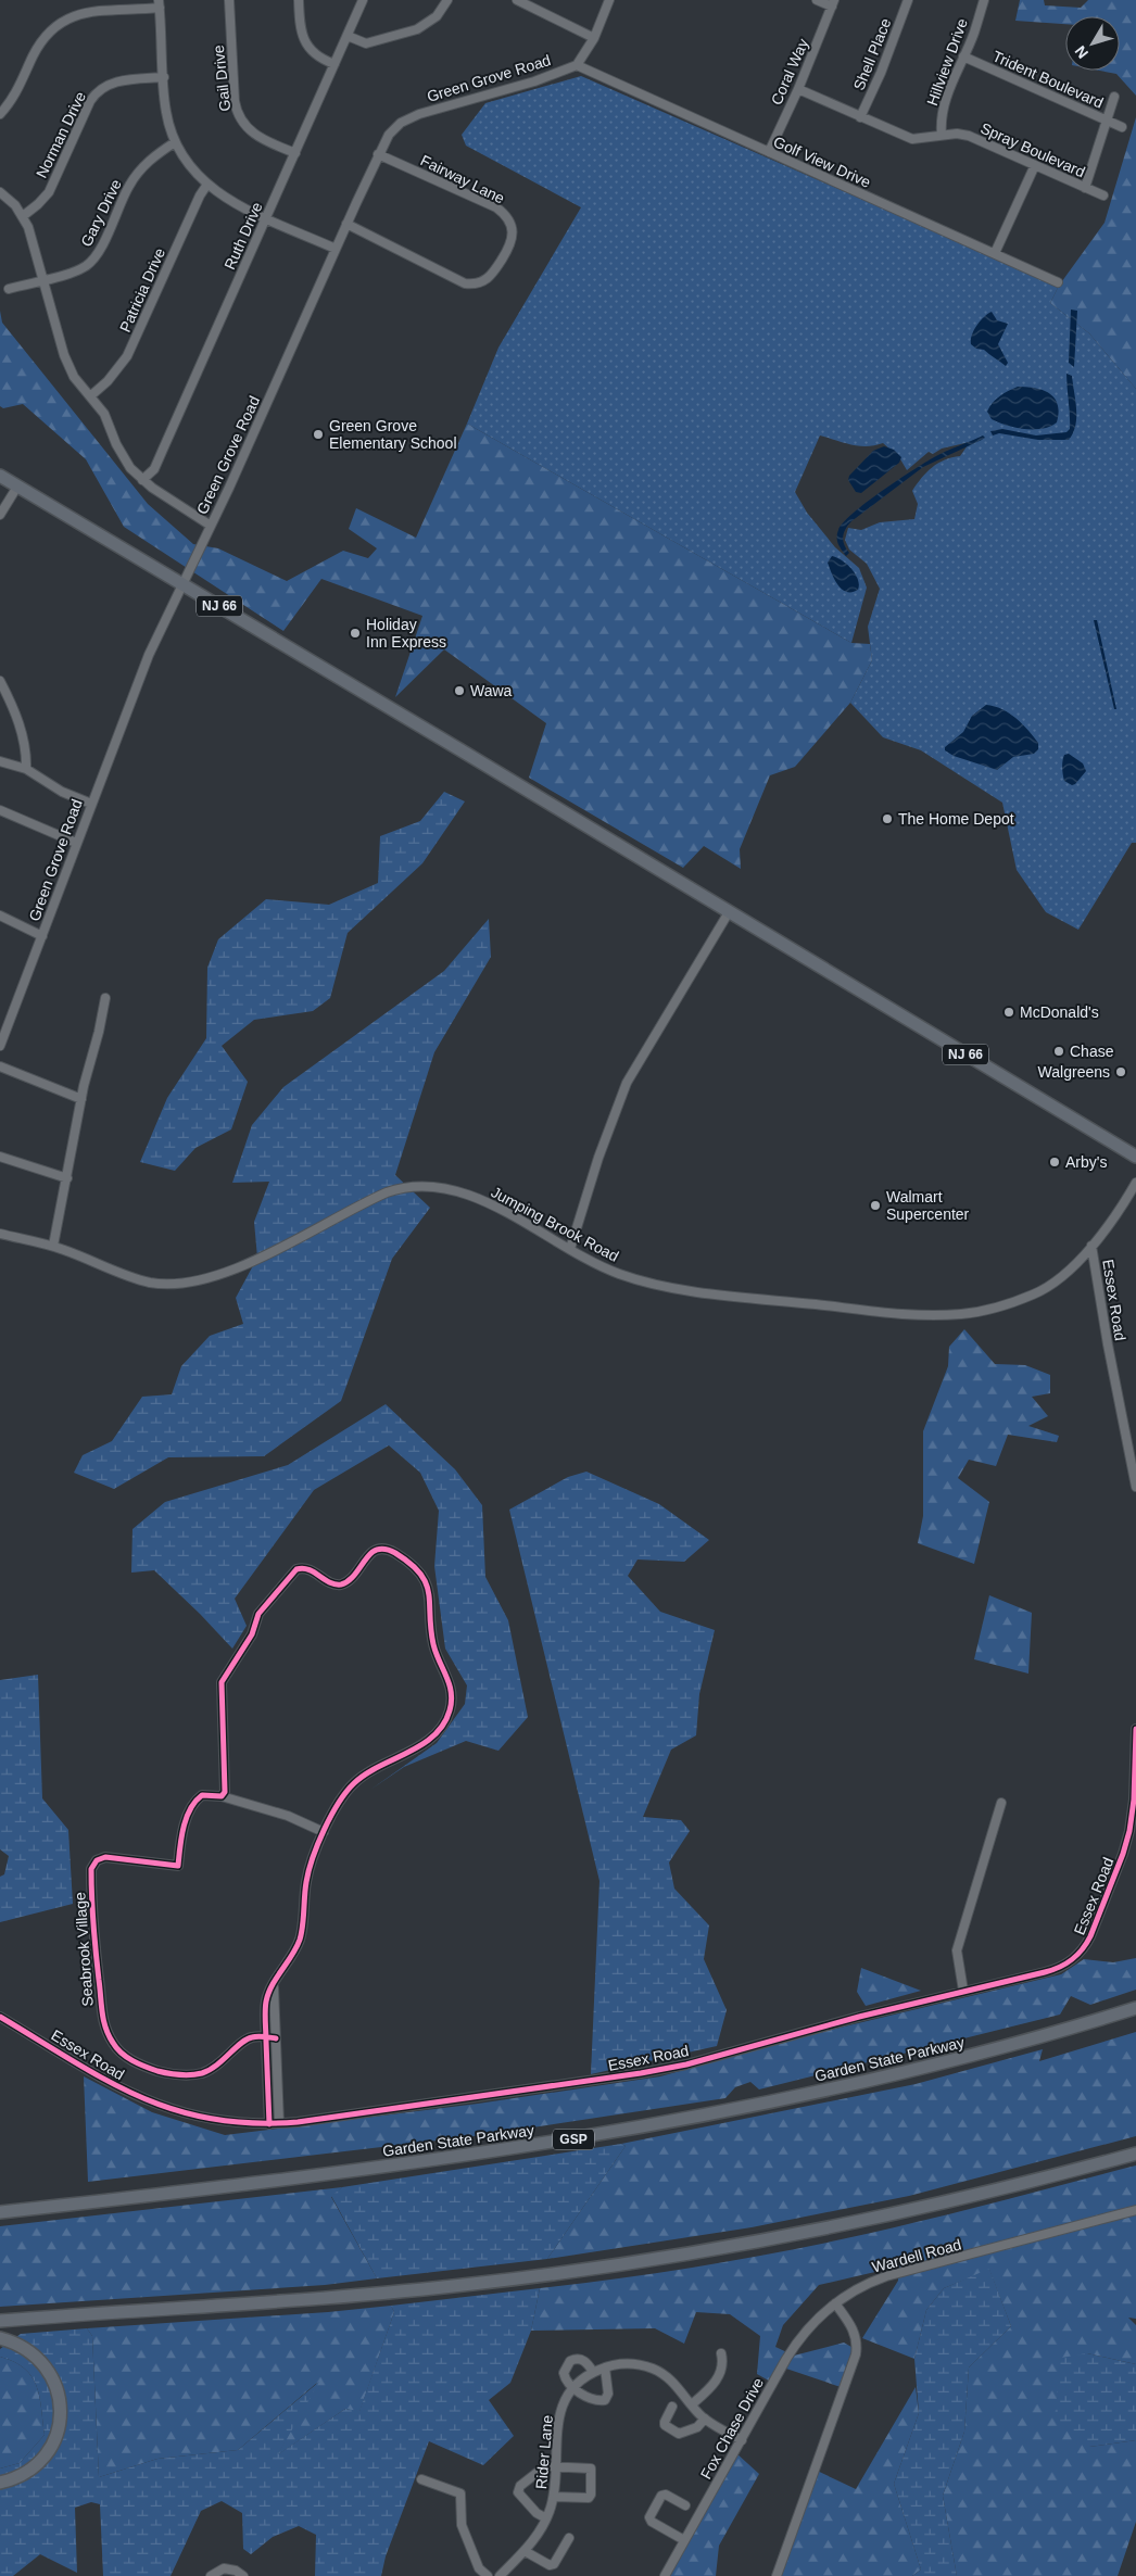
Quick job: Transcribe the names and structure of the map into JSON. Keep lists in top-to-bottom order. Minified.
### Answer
{"streets":{"highway":["NJ 66","Garden State Parkway","GSP"],"street":["Shell Place","Hillview Drive","Coral Way","Gail Drive","Green Grove Road","Trident Boulevard","Norman Drive","Spray Boulevard","Golf View Drive","Fairway Lane","Gary Drive","Ruth Drive","Patricia Drive","Jumping Brook Road","Essex Road","Seabrook Village","Wardell Road","Fox Chase Drive","Rider Lane"]},"crossings":[["Shell Place","Spray Boulevard"],["Hillview Drive","Trident Boulevard"],["Hillview Drive","Spray Boulevard"],["Coral Way","Spray Boulevard"],["Coral Way","Golf View Drive"],["Gail Drive","Ruth Drive"],["Green Grove Road","Golf View Drive"],["Green Grove Road","Fairway Lane"],["Green Grove Road","NJ 66"],["Jumping Brook Road","Essex Road"],["Wardell Road","Fox Chase Drive"],["Fox Chase Drive","Rider Lane"]],"places":["Green Grove Elementary School","Holiday Inn Express","Wawa","The Home Depot","McDonald's","Chase","Walgreens","Arby's","Walmart Supercenter"],"north":"bottom left"}
